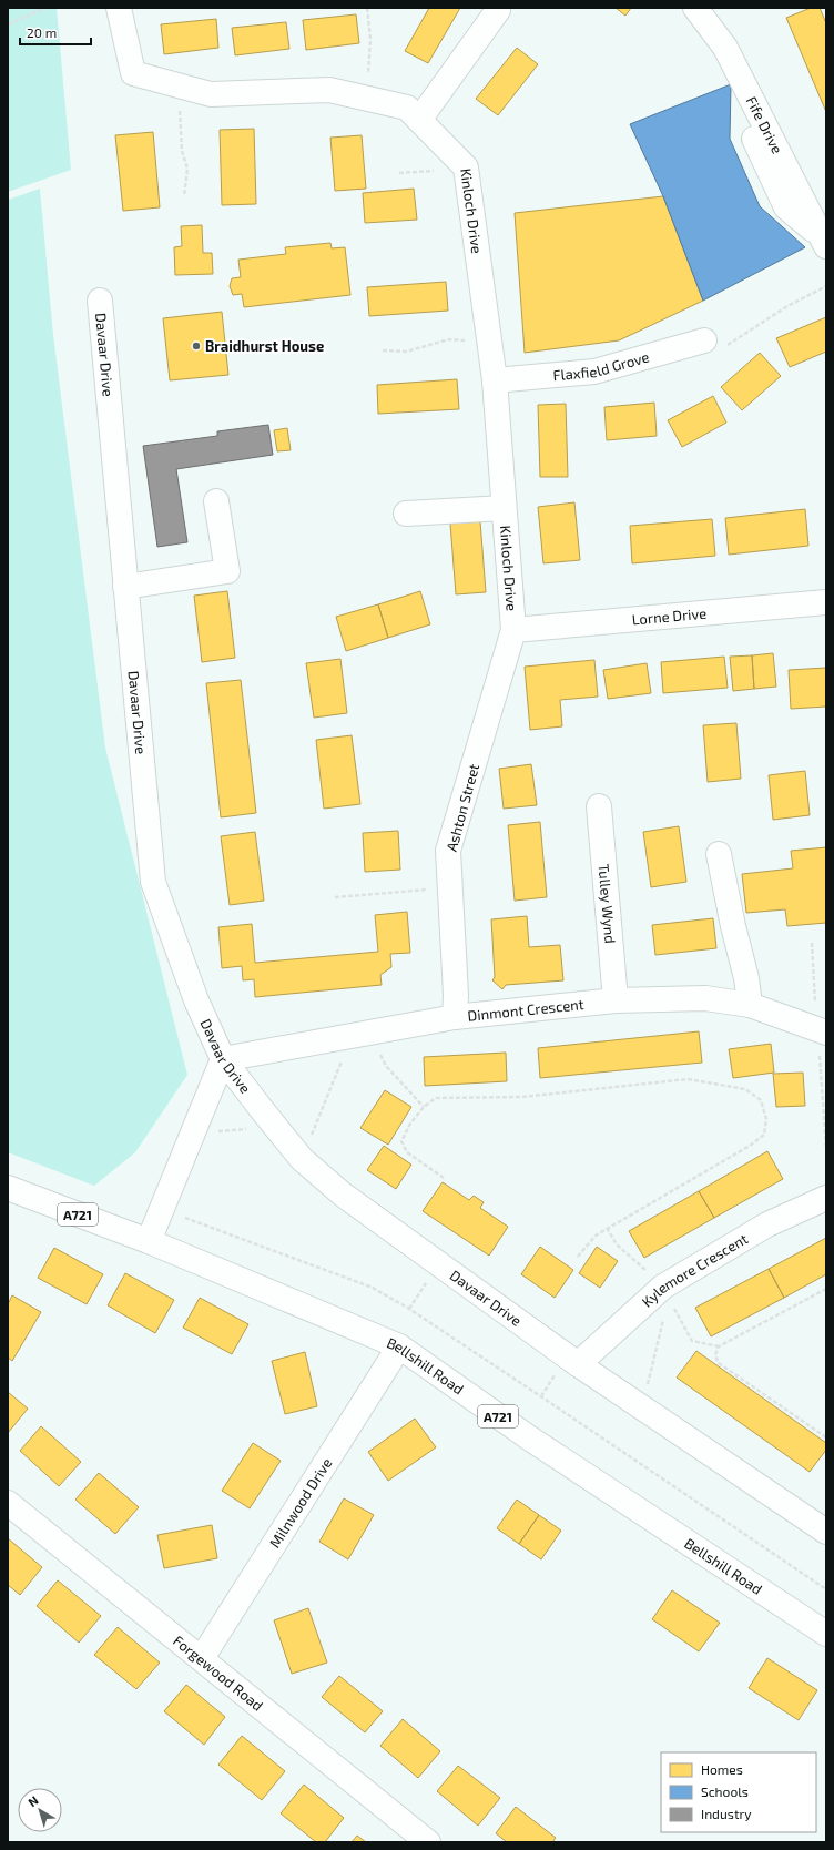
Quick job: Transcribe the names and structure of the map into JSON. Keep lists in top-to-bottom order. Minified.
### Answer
{"streets":{"street":["Fife Drive","Kinloch Drive","Davaar Drive","Flaxfield Grove","Lorne Drive","Ashton Street","Tulley Wynd","Dinmont Crescent","A721","Kylemore Crescent","Bellshill Road","Milnwood Drive","Forgewood Road"]},"crossings":[["Kinloch Drive","Flaxfield Grove"],["Kinloch Drive","Lorne Drive"],["Kinloch Drive","Ashton Street"],["Davaar Drive","Dinmont Crescent"],["Davaar Drive","Kylemore Crescent"],["Lorne Drive","Ashton Street"],["Ashton Street","Dinmont Crescent"],["Tulley Wynd","Dinmont Crescent"],["Bellshill Road","Milnwood Drive"],["Milnwood Drive","Forgewood Road"]],"places":["Braidhurst House"],"legend":["Homes","Schools","Industry"],"scale_bar":"20 m","north":"top left"}
